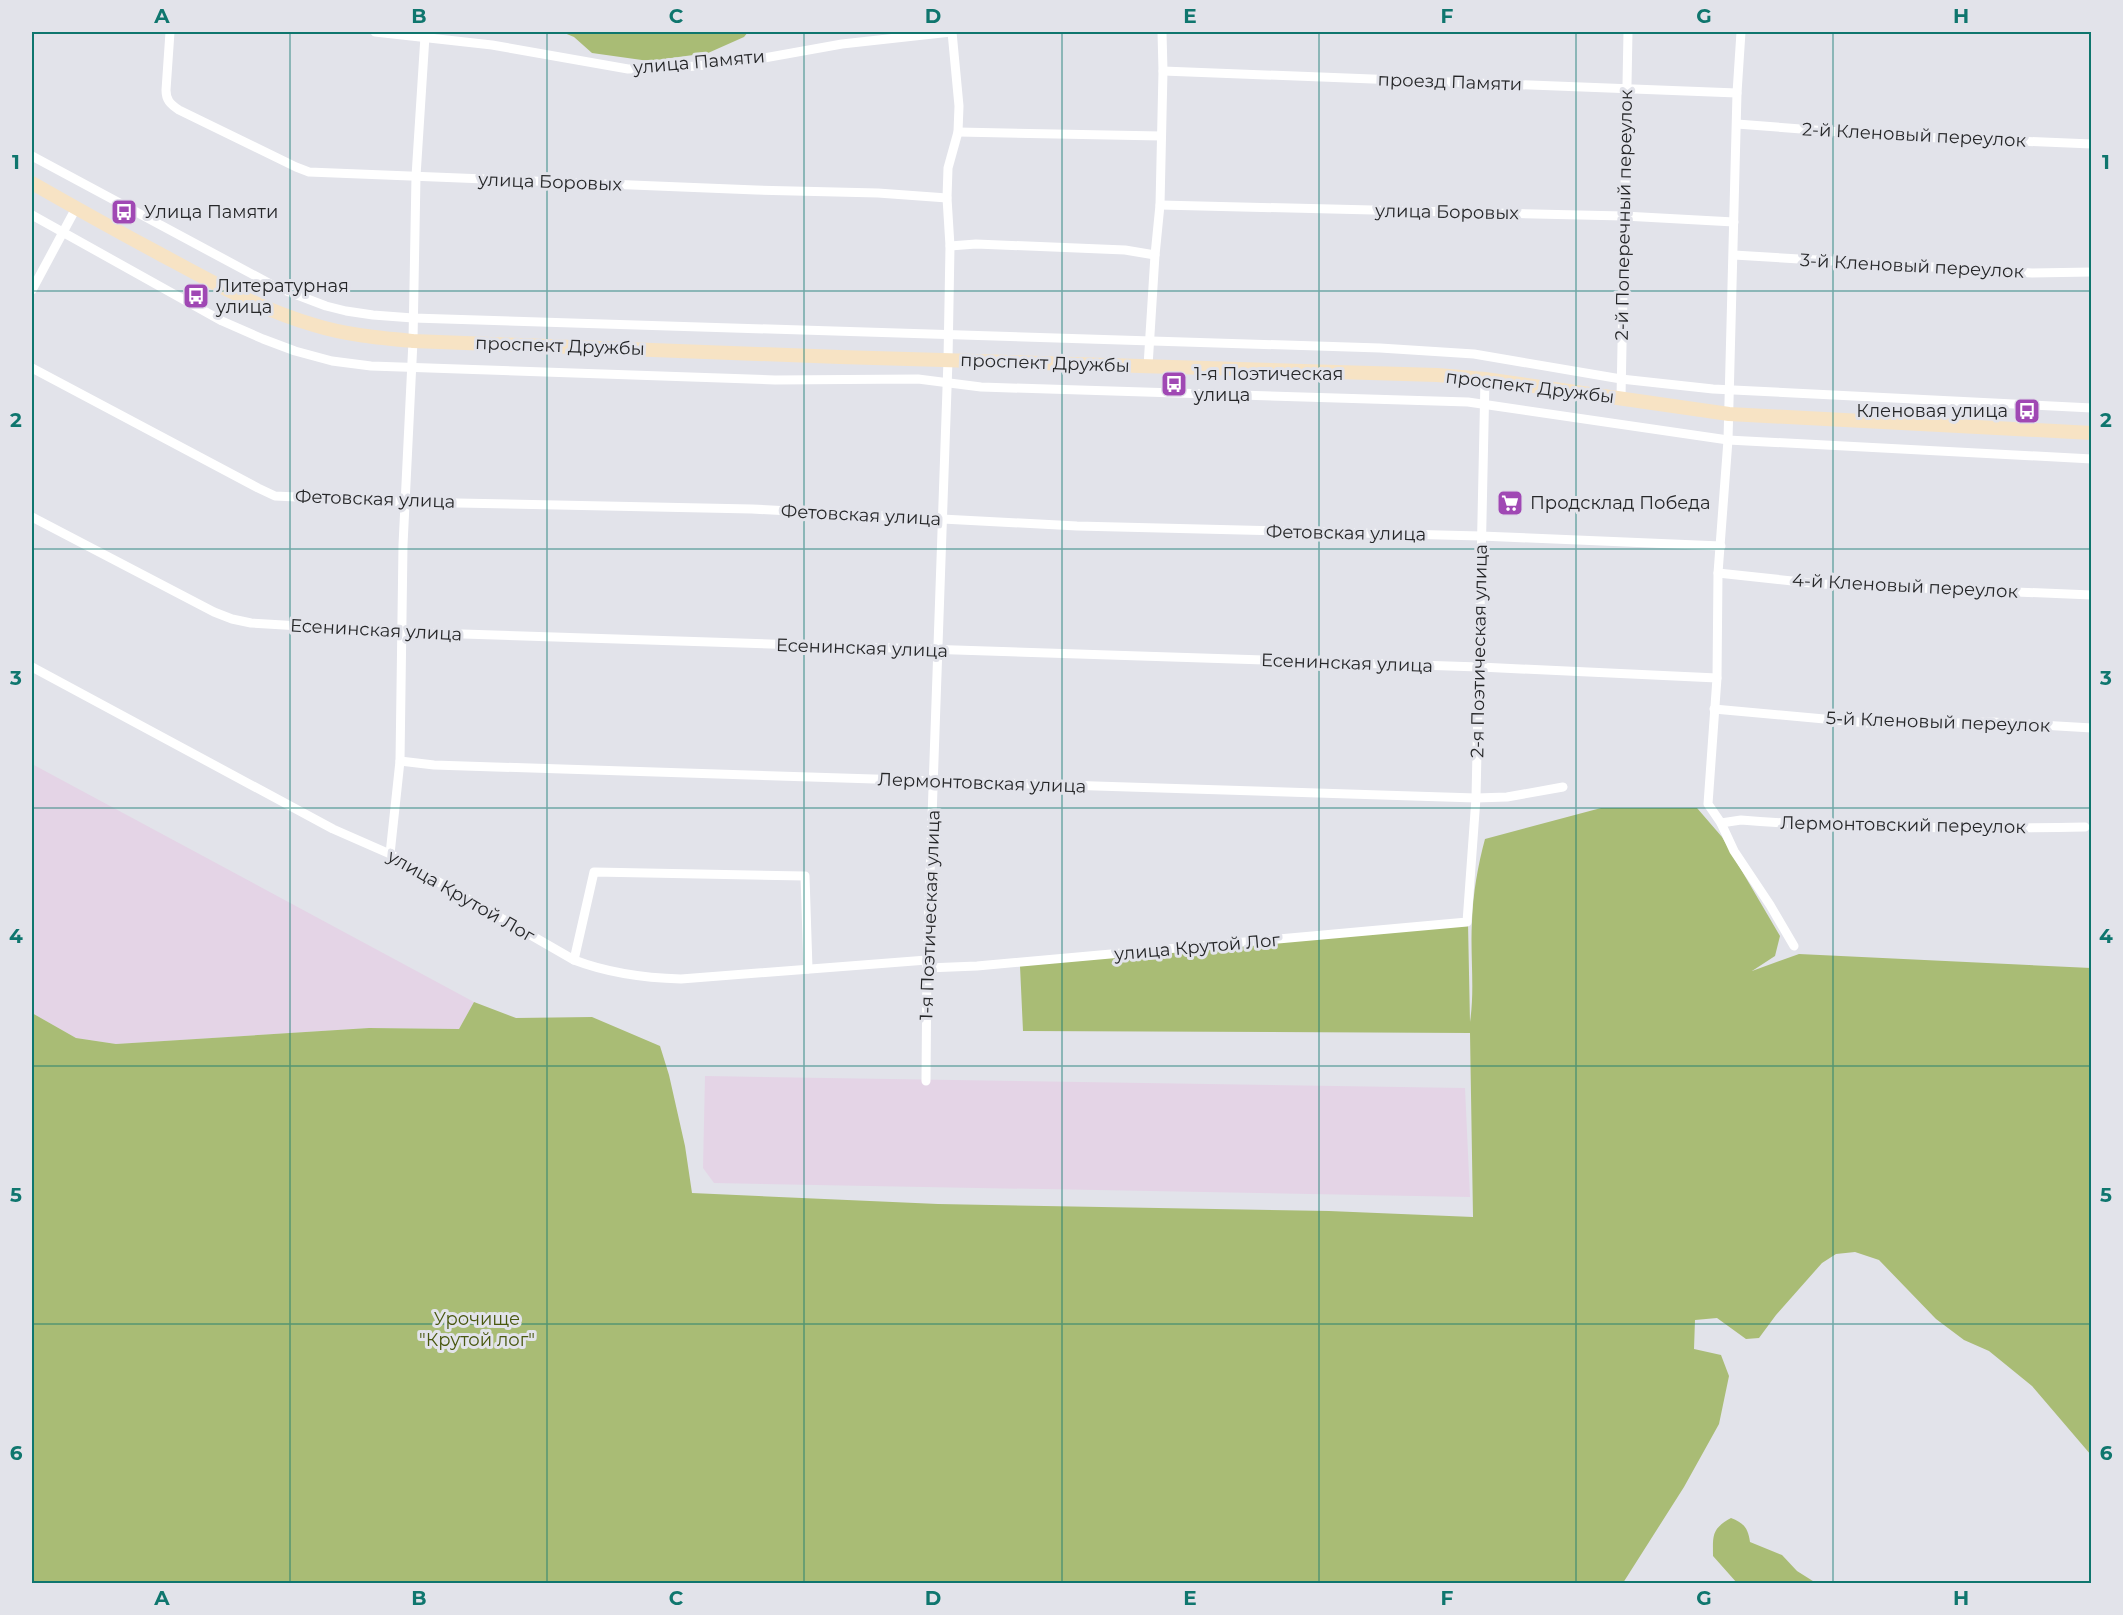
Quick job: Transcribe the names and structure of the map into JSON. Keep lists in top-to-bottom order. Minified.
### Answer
{"streets":{"main road":["проспект Дружбы"],"street":["улица Памяти","проезд Памяти","2-й Кленовый переулок","улица Боровых","2-й Поперечный переулок","3-й Кленовый переулок","Фетовская улица","4-й Кленовый переулок","Есенинская улица","2-я Поэтическая улица","5-й Кленовый переулок","Лермонтовская улица","Лермонтовский переулок","улица Крутой Лог","1-я Поэтическая улица"]},"crossings":[["улица Памяти","1-я Поэтическая улица"],["проезд Памяти","2-й Поперечный переулок"],["улица Боровых","2-й Поперечный переулок"],["улица Боровых","1-я Поэтическая улица"],["2-й Поперечный переулок","проспект Дружбы"],["проспект Дружбы","2-я Поэтическая улица"],["проспект Дружбы","1-я Поэтическая улица"],["Фетовская улица","2-я Поэтическая улица"],["Фетовская улица","1-я Поэтическая улица"],["Есенинская улица","2-я Поэтическая улица"],["Есенинская улица","1-я Поэтическая улица"],["2-я Поэтическая улица","Лермонтовская улица"],["2-я Поэтическая улица","улица Крутой Лог"],["Лермонтовская улица","1-я Поэтическая улица"],["улица Крутой Лог","1-я Поэтическая улица"]],"parks":["Урочище \"Крутой лог\""],"places":{"bus stop":["Улица Памяти","Литературная улица","1-я Поэтическая улица","Кленовая улица"],"supermarket":["Продсклад Победа"]},"grid":{"columns":["A","B","C","D","E","F","G","H"],"rows":["1","2","3","4","5","6"]}}
